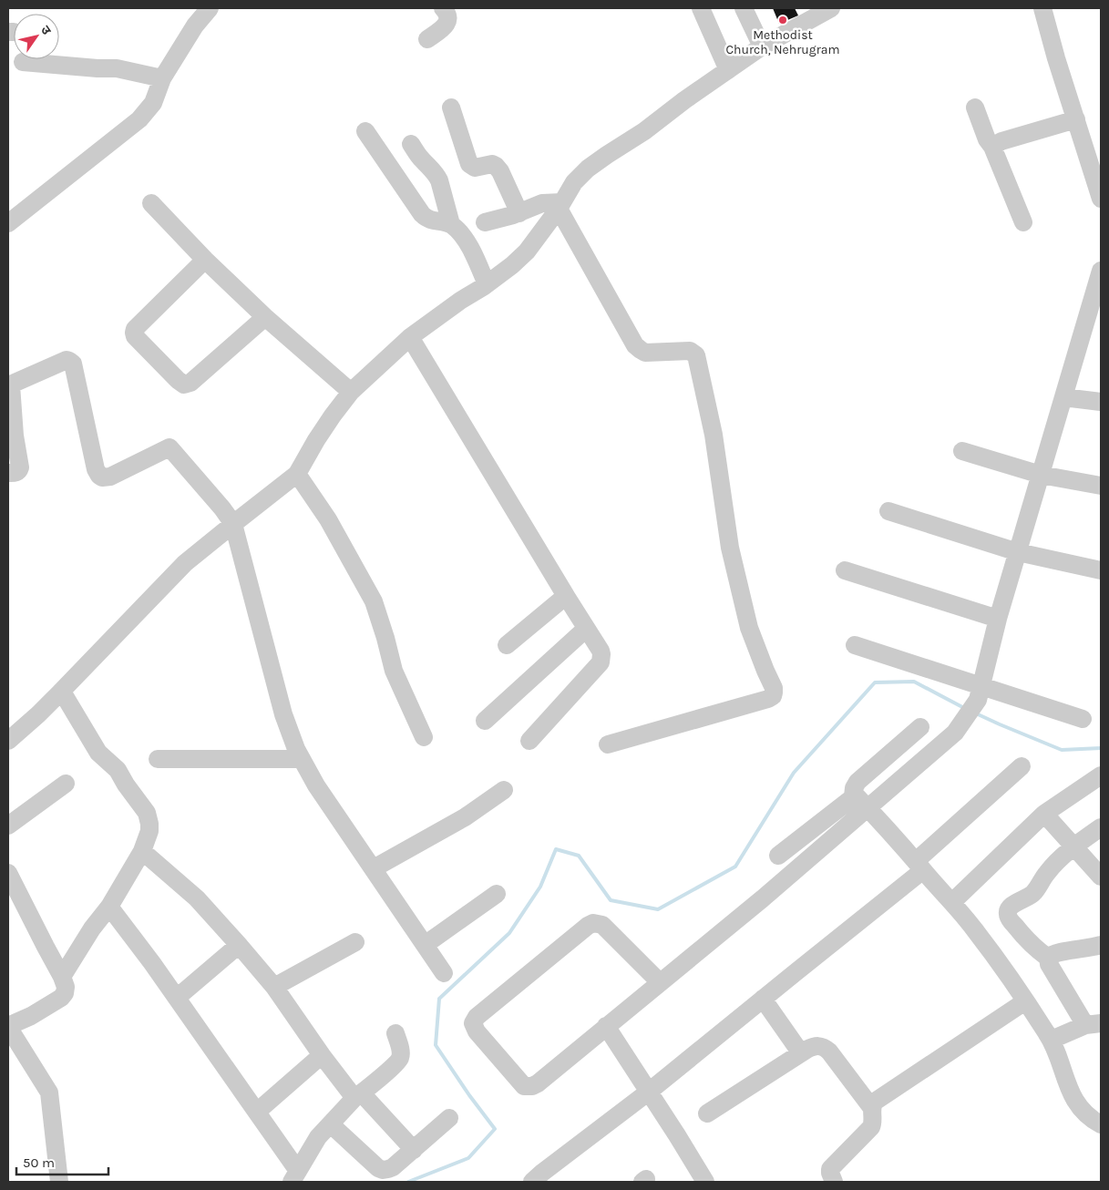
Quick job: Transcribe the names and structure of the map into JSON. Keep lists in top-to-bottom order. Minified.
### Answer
{"places":["Methodist Church, Nehrugram"],"scale_bar":"50 m","north":"top right"}
